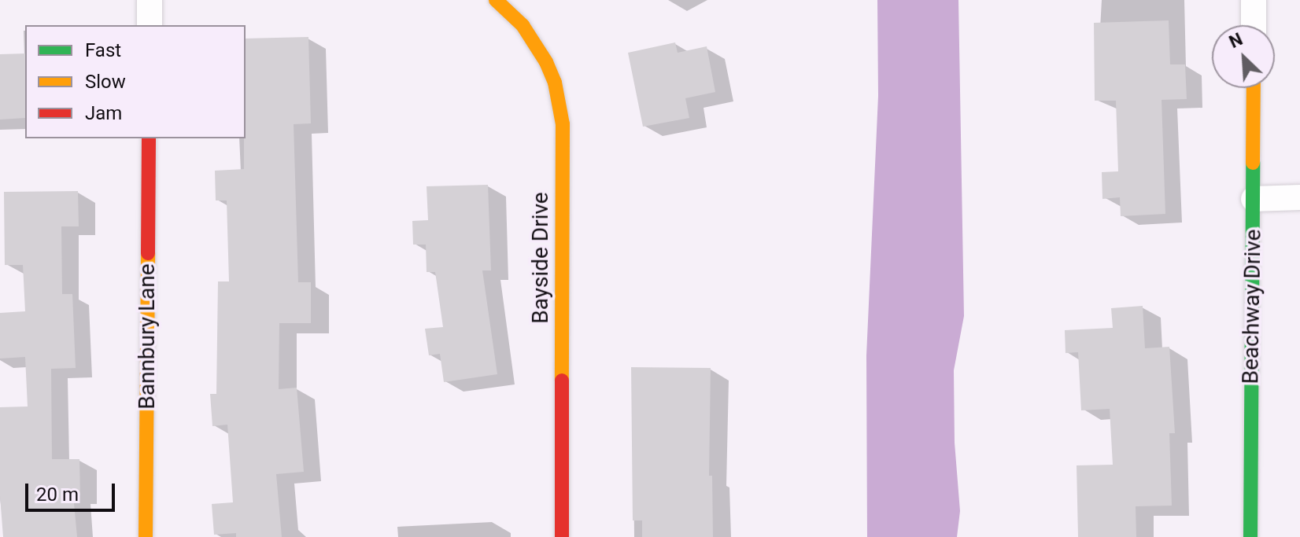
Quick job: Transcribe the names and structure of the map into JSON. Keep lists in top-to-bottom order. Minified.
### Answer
{"streets":{"street":["Bayside Drive","Beachway Drive","Bannbury Lane"]},"legend":["Fast","Slow","Jam"],"scale_bar":"20 m","north":"top left"}
